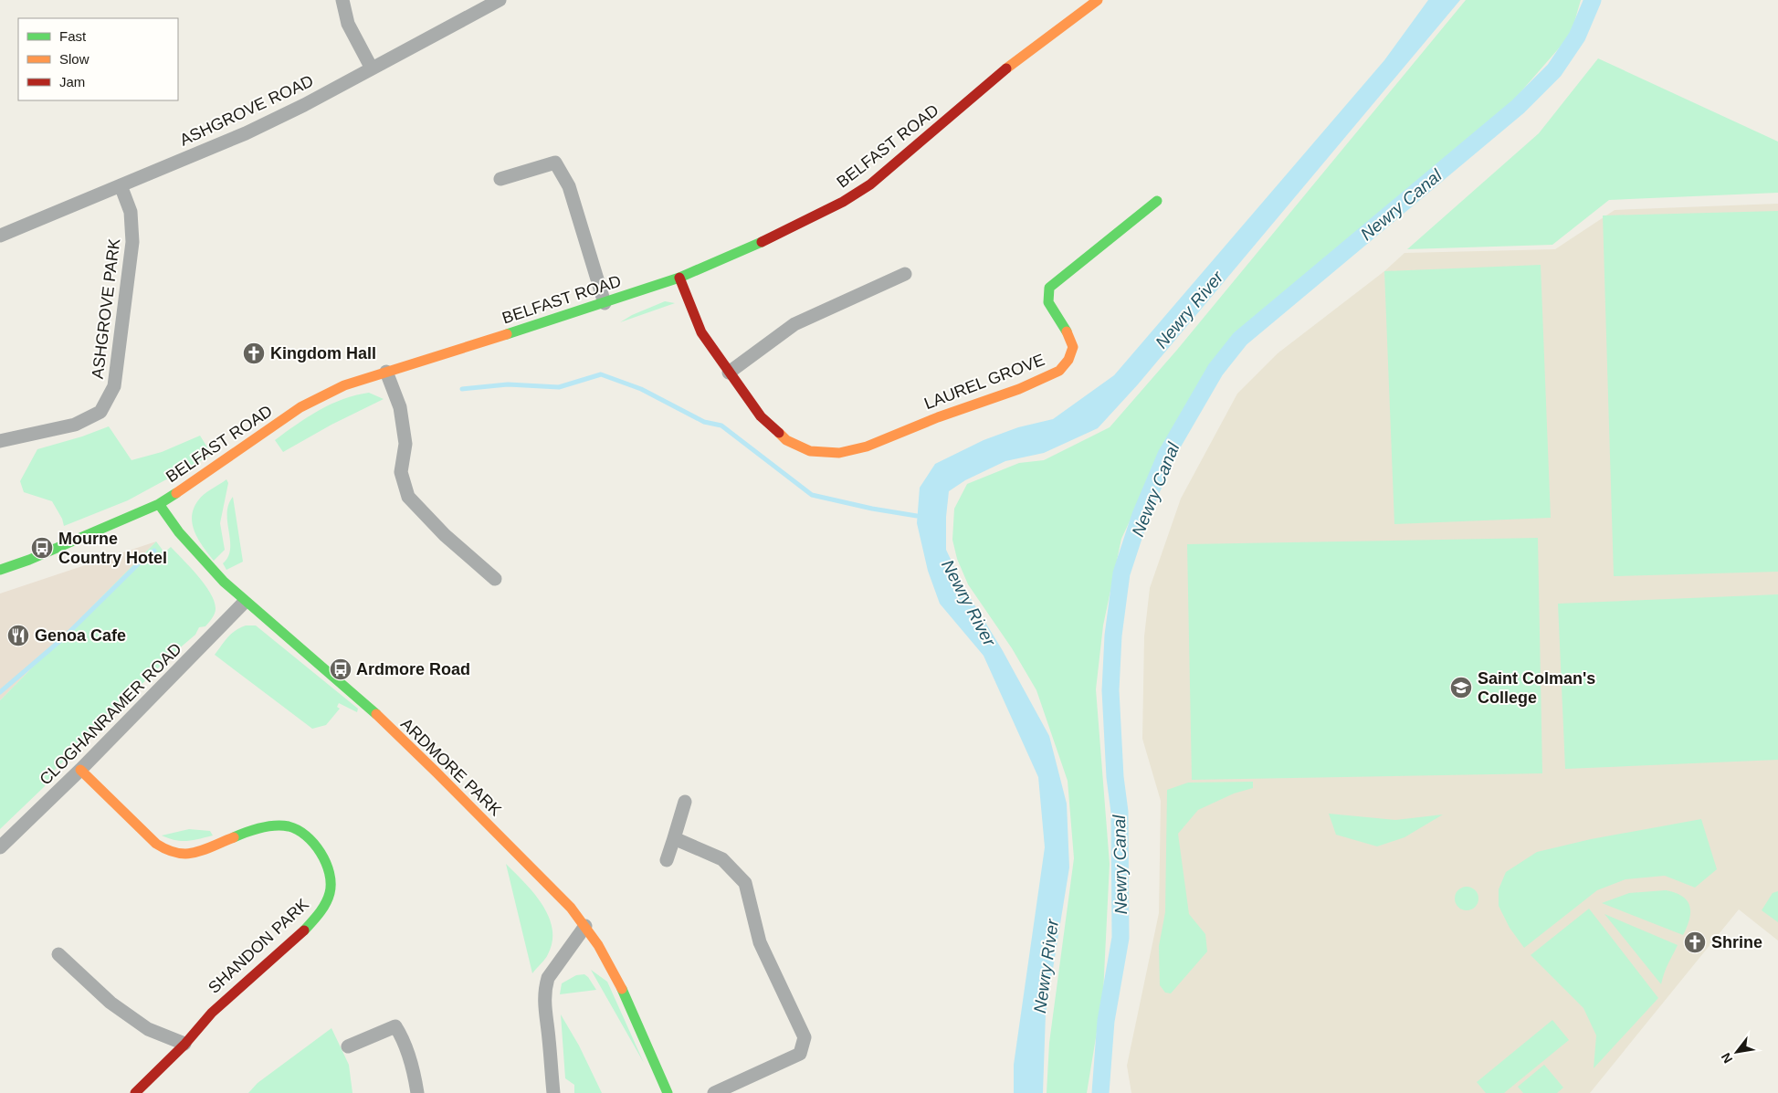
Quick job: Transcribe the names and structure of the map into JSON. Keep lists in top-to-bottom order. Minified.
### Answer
{"streets":{"main road":["BELFAST ROAD","LAUREL GROVE","ARDMORE PARK","SHANDON PARK"],"street":["ASHGROVE ROAD","ASHGROVE PARK","CLOGHANRAMER ROAD"]},"crossings":[["ASHGROVE ROAD","ASHGROVE PARK"],["BELFAST ROAD","LAUREL GROVE"],["BELFAST ROAD","ARDMORE PARK"],["CLOGHANRAMER ROAD","ARDMORE PARK"],["CLOGHANRAMER ROAD","SHANDON PARK"]],"water":["Newry Canal","Newry River"],"places":{"church":["Kingdom Hall","Shrine"],"bus stop":["Mourne Country Hotel","Ardmore Road"],"restaurant":["Genoa Cafe"],"school or university":["Saint Colman's College"]},"legend":["Fast","Slow","Jam"],"north":"bottom left"}
